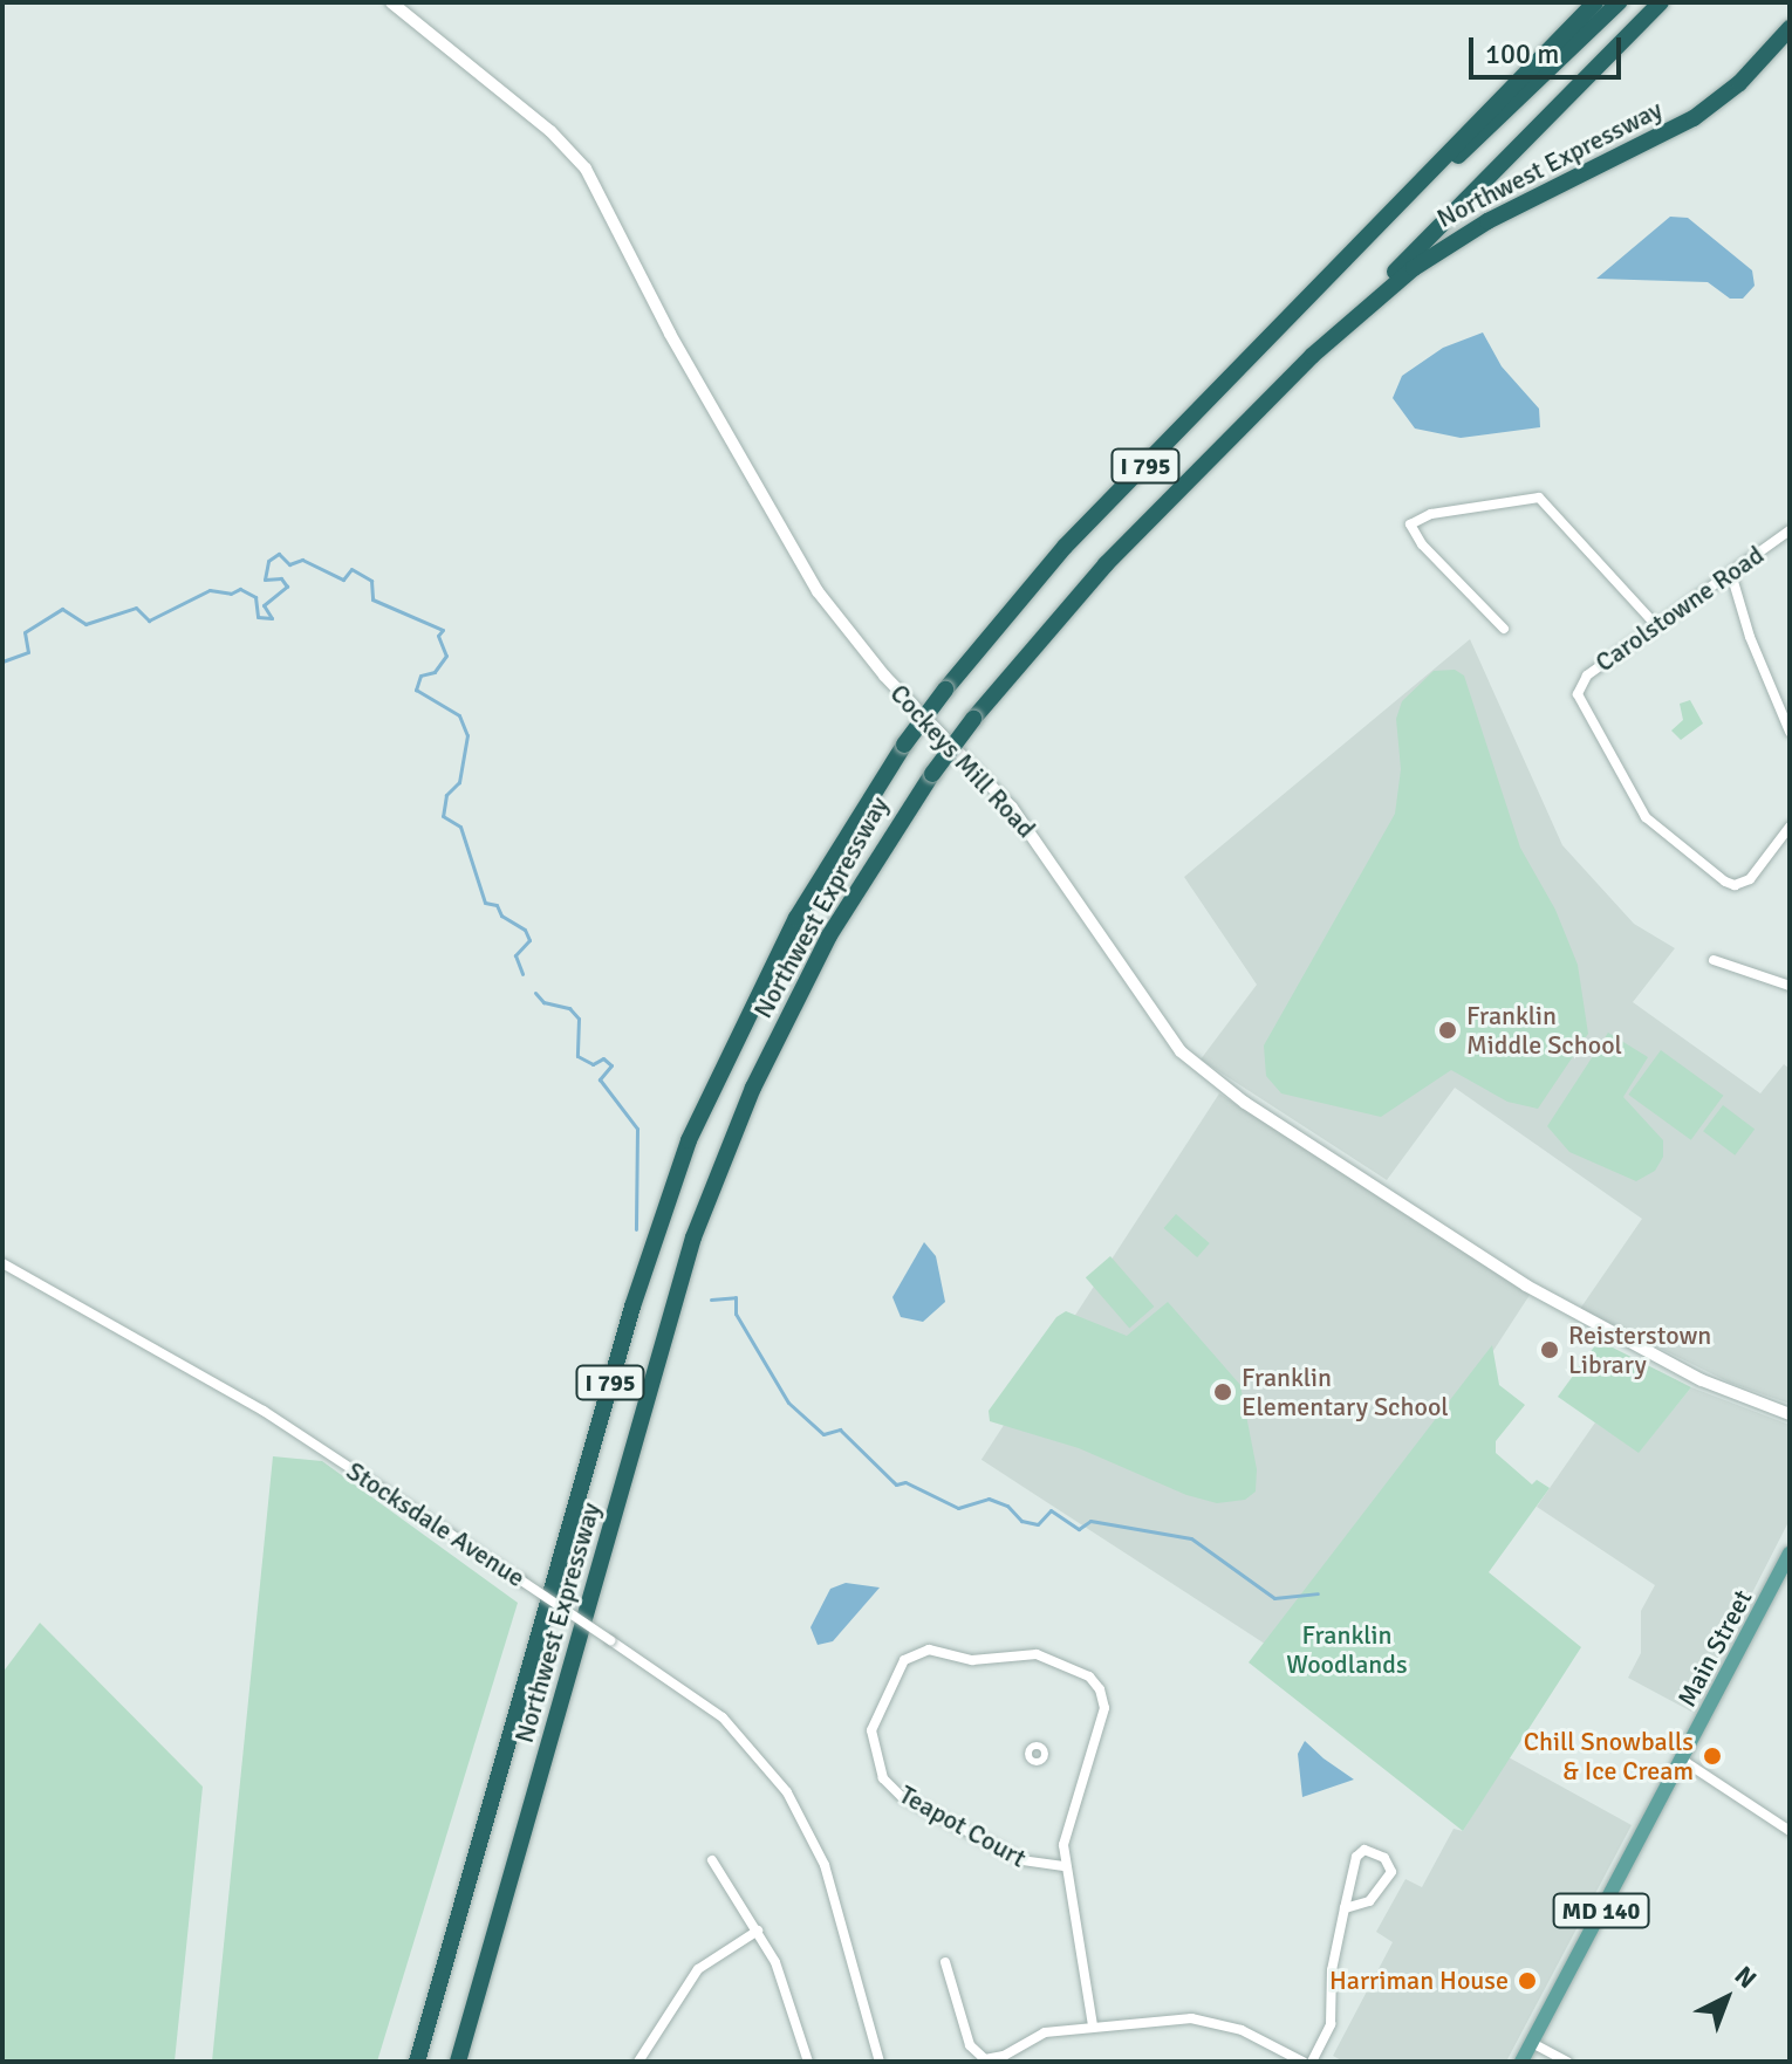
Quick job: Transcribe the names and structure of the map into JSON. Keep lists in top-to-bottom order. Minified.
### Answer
{"streets":{"highway":["Northwest Expressway","I 795"],"main road":["Main Street","MD 140"],"street":["Carolstowne Road","Cockeys Mill Road","Stocksdale Avenue","Teapot Court"]},"parks":["Franklin Woodlands"],"places":["Franklin Middle School","Reisterstown Library","Franklin Elementary School","Chill Snowballs & Ice Cream","Harriman House"],"scale_bar":"100 m","north":"top right"}
